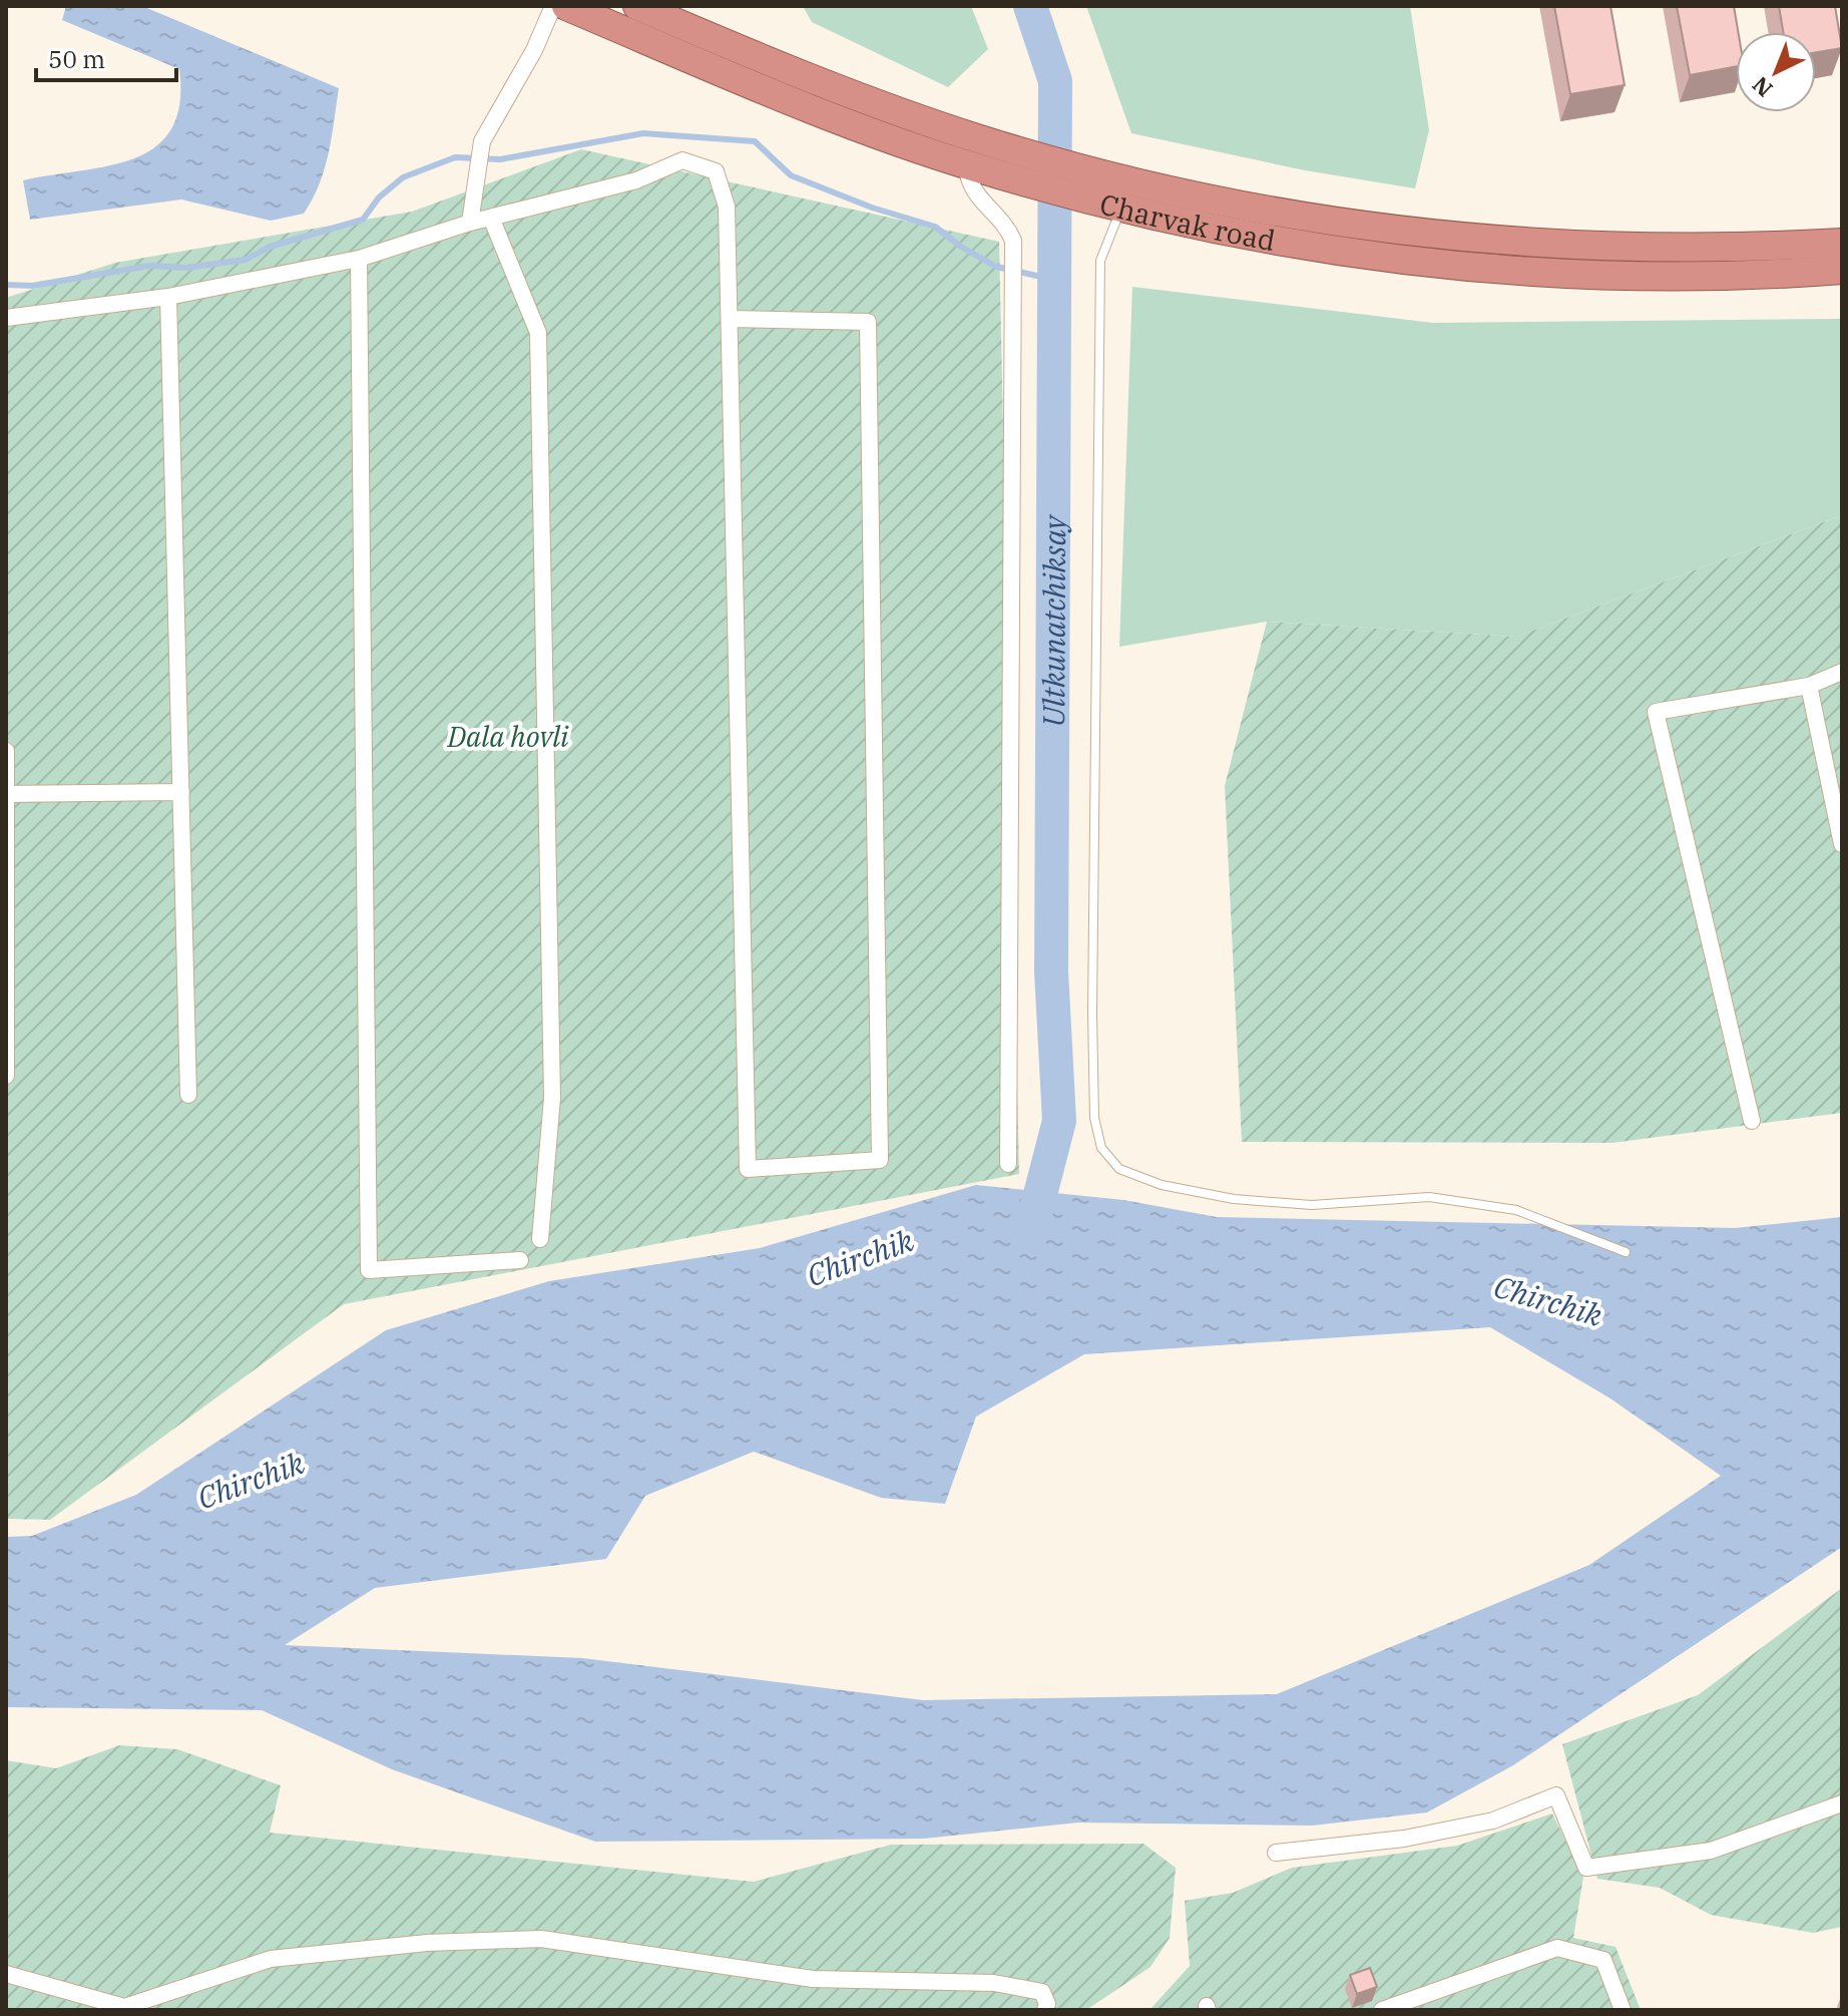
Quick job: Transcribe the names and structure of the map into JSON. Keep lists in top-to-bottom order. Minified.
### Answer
{"streets":{"highway":["Charvak road"]},"water":["Ultkunatchiksay","Chirchik"],"parks":["Dala hovli"],"scale_bar":"50 m","north":"bottom left"}
